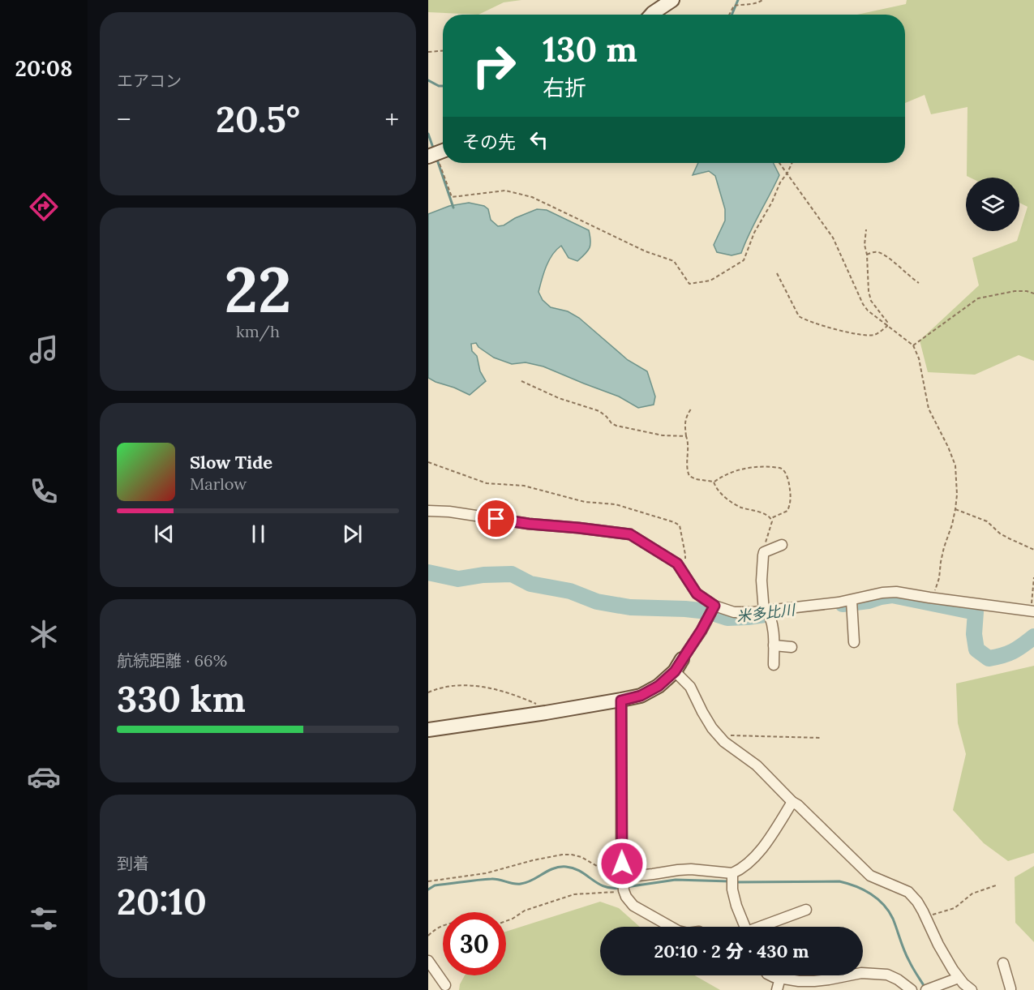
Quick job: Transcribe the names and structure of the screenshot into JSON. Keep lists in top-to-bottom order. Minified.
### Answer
{"water":["米多比川"],"page":{"tabs":"20:08","tile":["エアコン",["22","km/h"],["航続距離 · 66%","330 km"],["到着","20:10"]],"turn":["130 m","右折"],"heat":["−","20.5°","+"],"then":"その先","song":["Slow Tide","Marlow"],"limit":"30","trip":"20:10 · 2 分 · 430 m"}}
